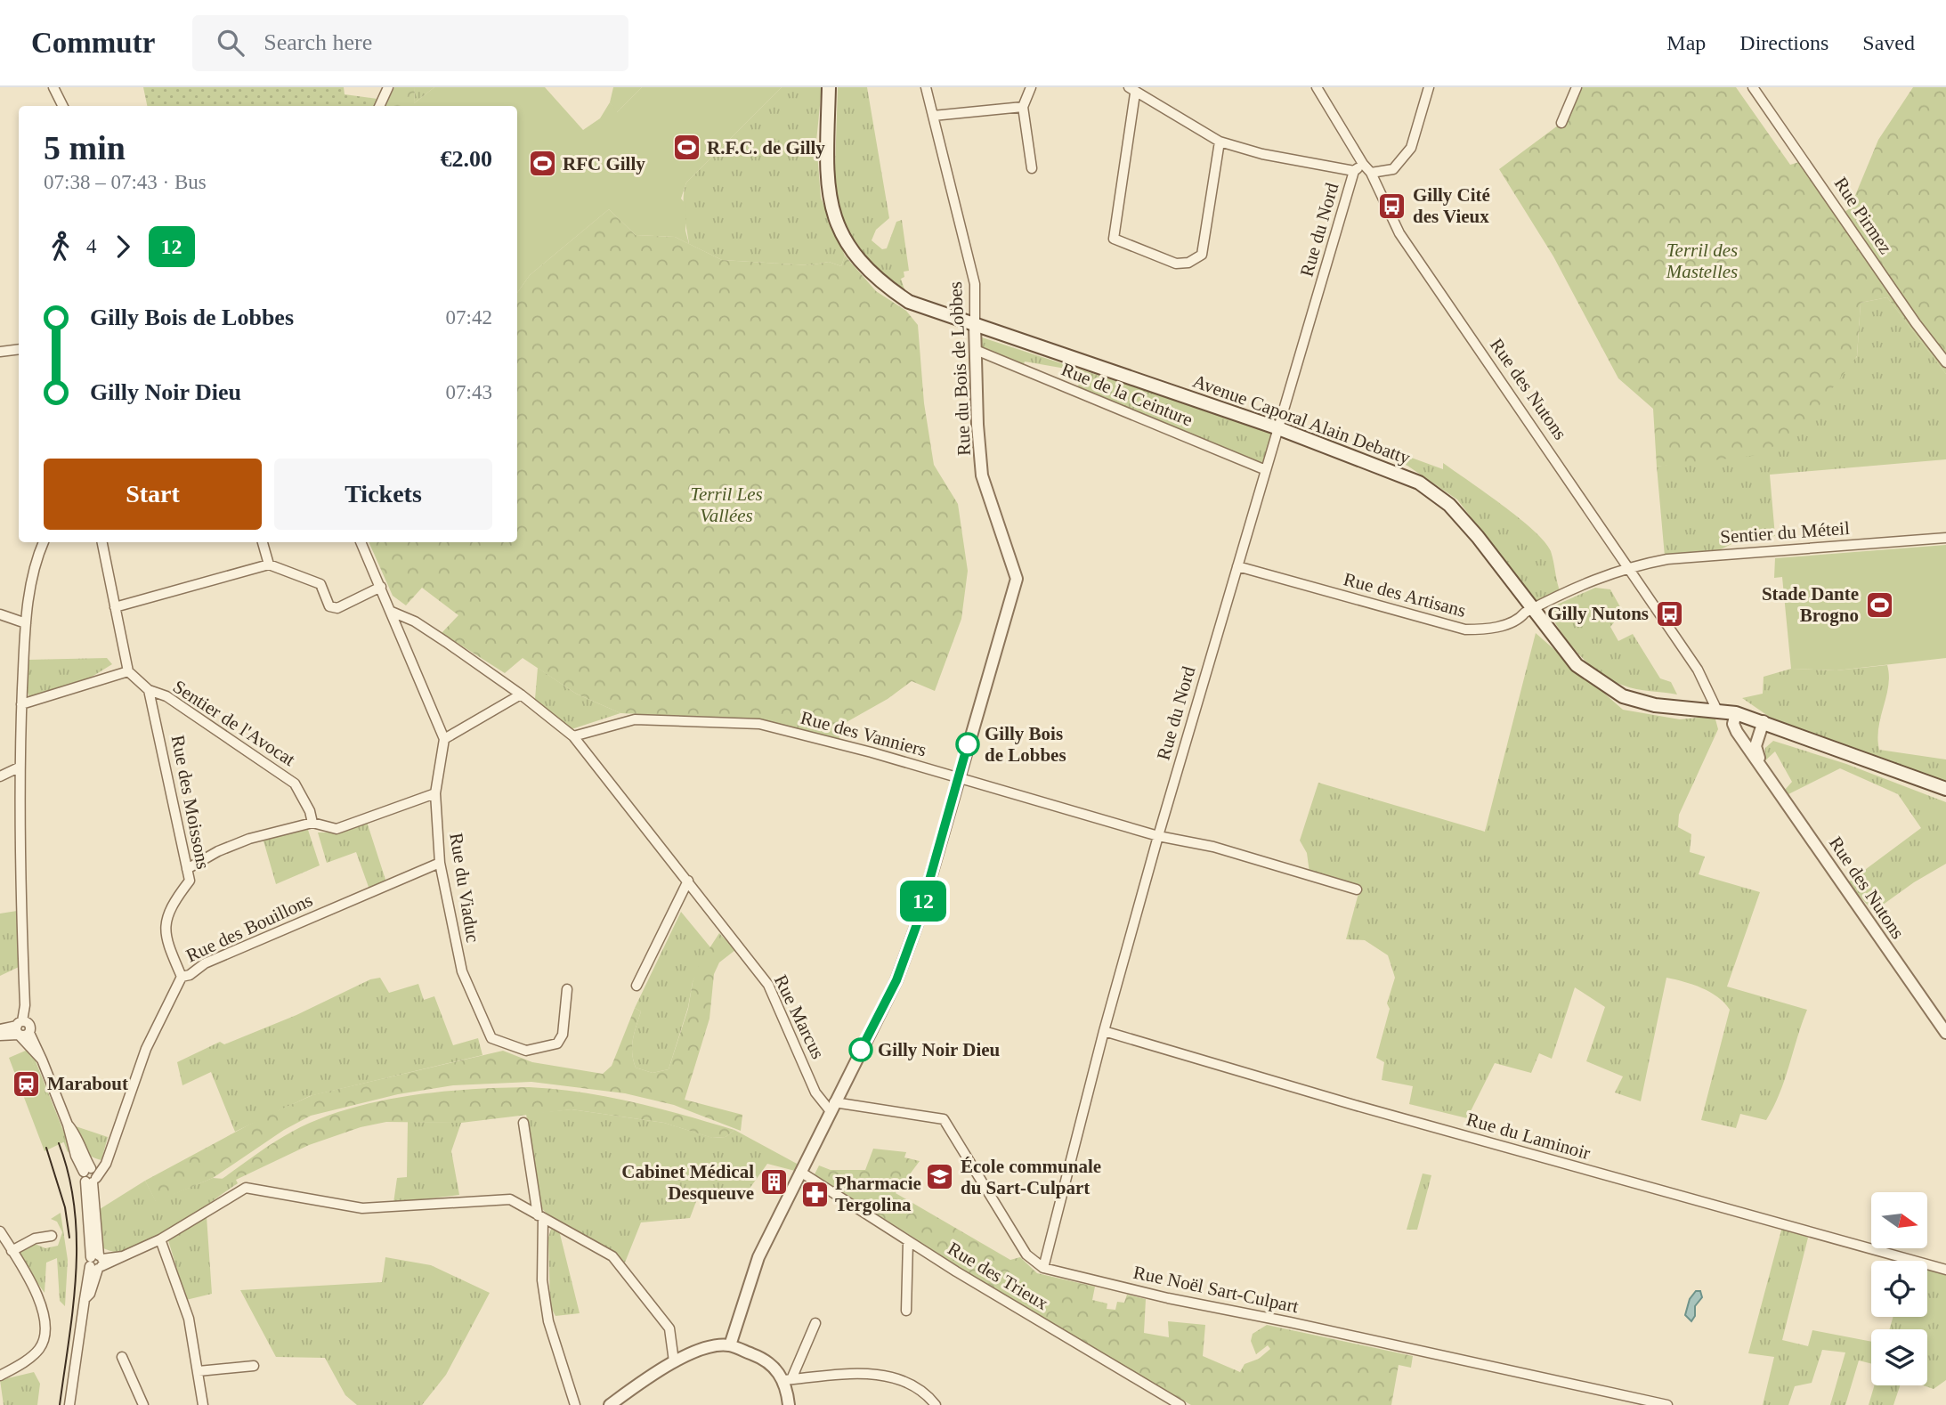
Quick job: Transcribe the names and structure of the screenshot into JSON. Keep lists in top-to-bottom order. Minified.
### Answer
{"streets":{"main road":["Avenue Caporal Alain Debatty"],"street":["Rue Pirmez","Rue du Nord","Rue du Bois de Lobbes","Rue des Nutons","Rue de la Ceinture","Sentier du Méteil","Rue des Artisans","Sentier de l'Avocat","Rue des Vanniers","Rue des Moissons","Rue du Viaduc","Rue des Bouillons","Rue Marcus","Rue du Laminoir","Rue des Trieux","Rue Noël Sart-Culpart"]},"crossings":[["Rue du Nord","Rue de la Ceinture"],["Rue du Nord","Avenue Caporal Alain Debatty"],["Rue du Nord","Rue des Artisans"],["Rue du Nord","Rue des Vanniers"],["Rue du Nord","Rue du Laminoir"],["Rue du Nord","Rue Noël Sart-Culpart"],["Rue du Bois de Lobbes","Rue de la Ceinture"],["Rue du Bois de Lobbes","Avenue Caporal Alain Debatty"],["Rue du Bois de Lobbes","Rue des Vanniers"],["Rue du Bois de Lobbes","Rue Marcus"],["Rue du Bois de Lobbes","Rue des Trieux"],["Rue des Nutons","Avenue Caporal Alain Debatty"],["Rue des Nutons","Sentier du Méteil"],["Rue des Nutons","Rue des Artisans"],["Avenue Caporal Alain Debatty","Rue des Artisans"],["Sentier du Méteil","Rue des Artisans"],["Sentier de l'Avocat","Rue des Moissons"],["Rue des Vanniers","Rue Marcus"],["Rue des Moissons","Rue des Bouillons"],["Rue du Viaduc","Rue des Bouillons"]],"parks":["Terril des Mastelles","Terril Les Vallées"],"places":{"sports":["R.F.C. de Gilly","RFC Gilly","Stade Dante Brogno"],"bus stop":["Gilly Cité des Vieux","Gilly Nutons"],"other":["Gilly Bois de Lobbes","Gilly Noir Dieu"],"station":["Marabout"],"school or university":["École communale du Sart-Culpart"],"building":["Cabinet Médical Desqueuve"],"pharmacy":["Pharmacie Tergolina"]},"lines":["bus line 12"],"north":"right","page":{"header":"Commutr","search":"Search here","nav":["Map","Directions","Saved"],"on_map":"12","heading":["5 min","07:38 – 07:43 · Bus","€2.00"],"legs":["4","12"],"list":[{"name":"Gilly Bois de Lobbes","value":"07:42"},{"name":"Gilly Noir Dieu","value":"07:43"}],"buttons":["Start","Tickets"]}}
